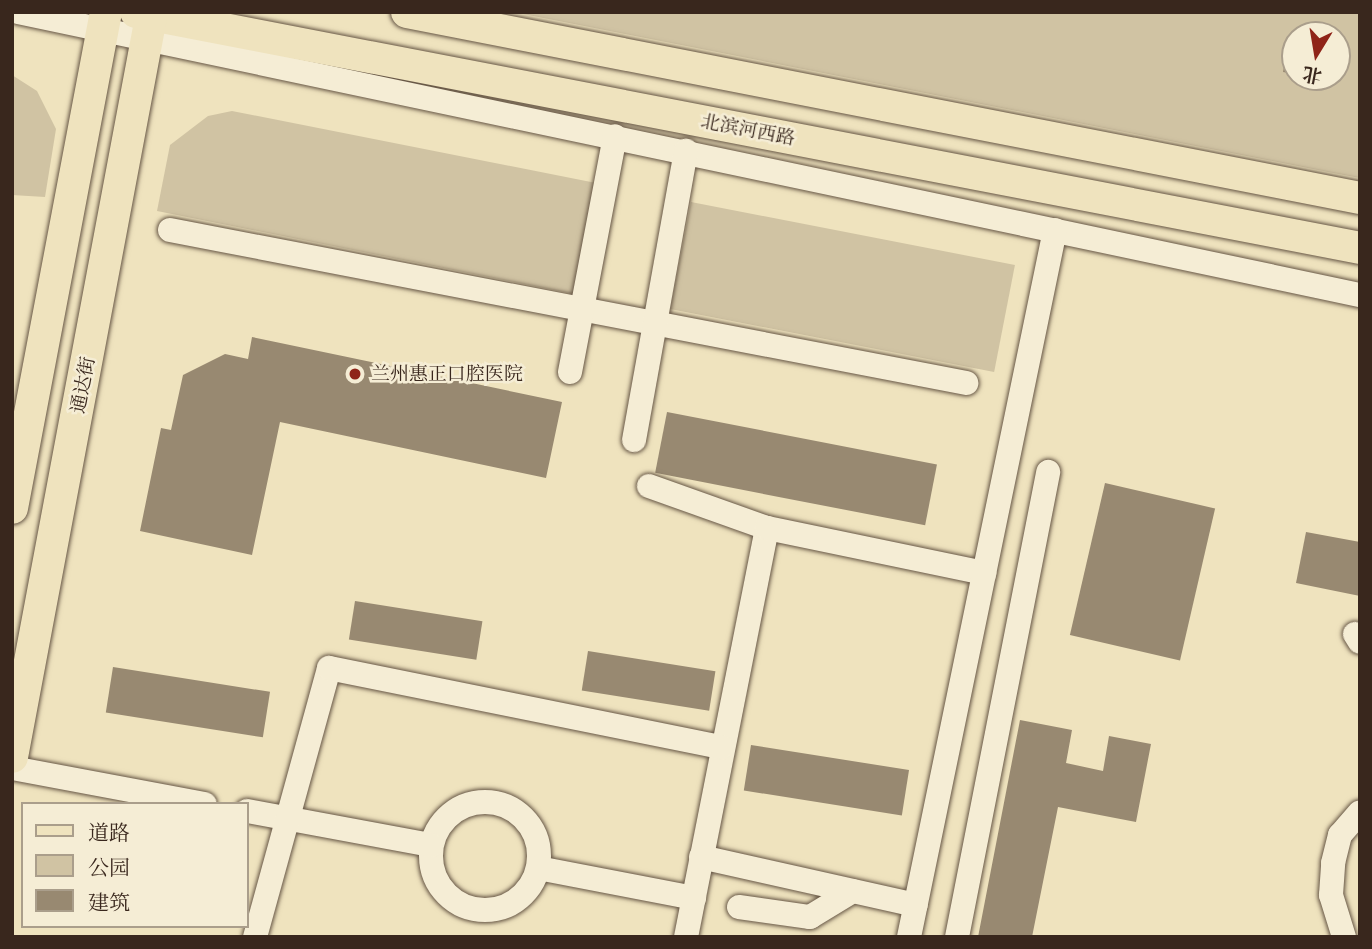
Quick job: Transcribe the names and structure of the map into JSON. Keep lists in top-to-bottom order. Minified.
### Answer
{"streets":{"main road":["北滨河西路","通达街"]},"crossings":[["北滨河西路","通达街"]],"places":["兰州惠正口腔医院"],"legend":["道路","公园","建筑"],"north":"bottom"}
